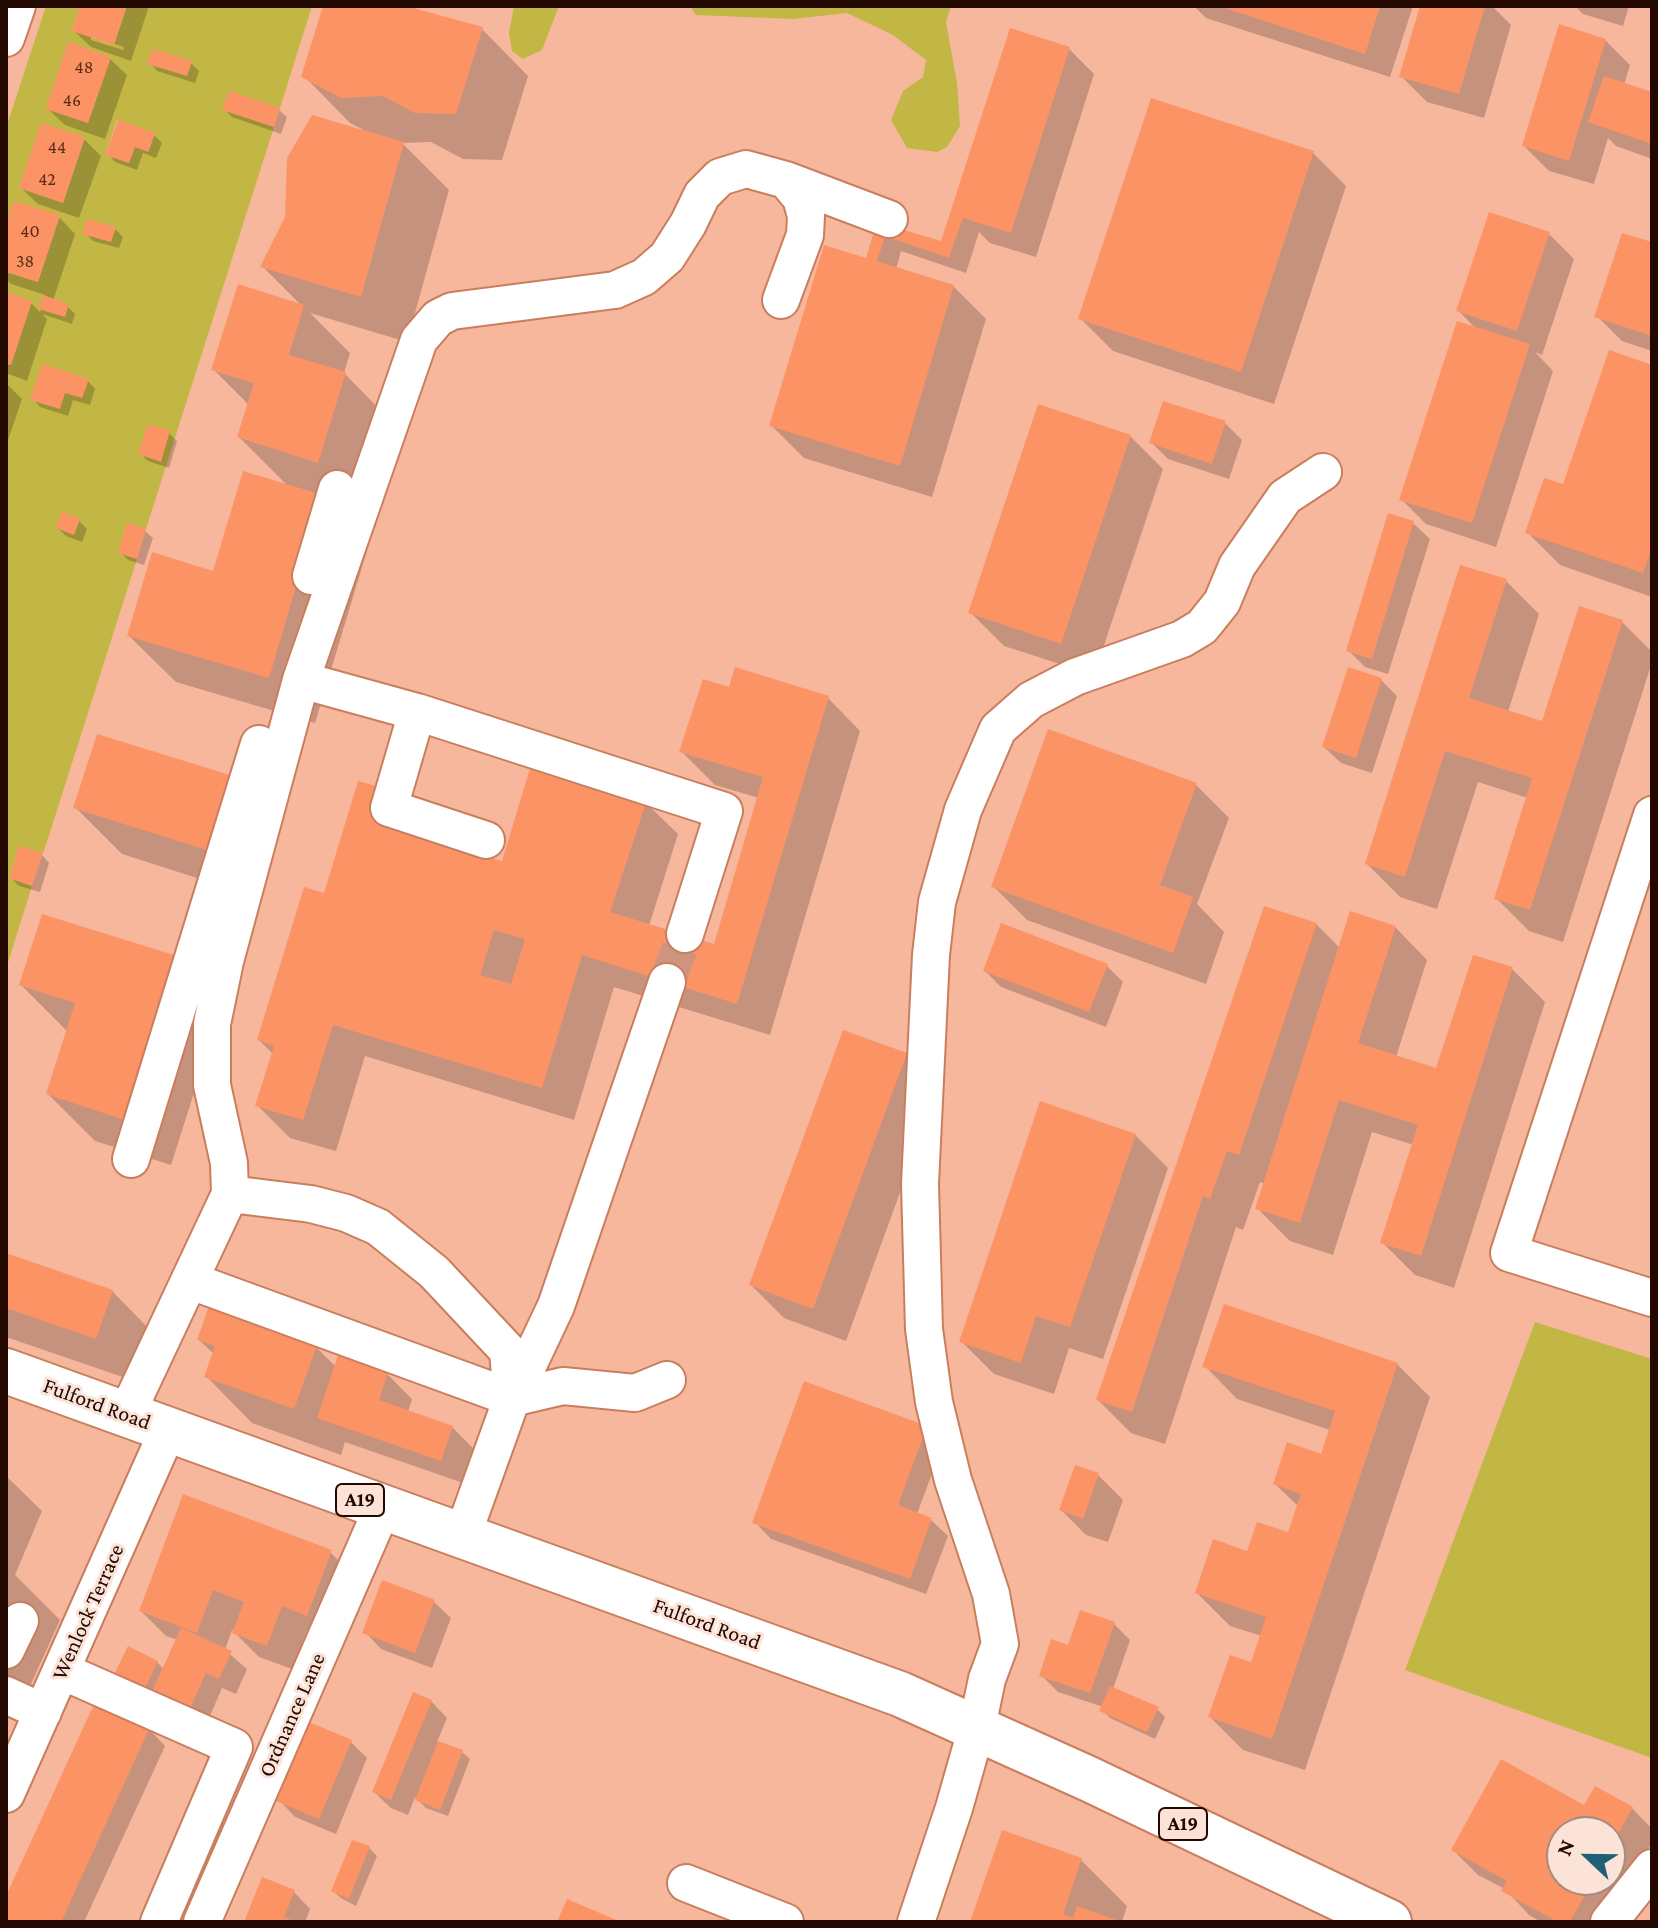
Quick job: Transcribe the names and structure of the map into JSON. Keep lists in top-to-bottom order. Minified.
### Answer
{"streets":{"main road":["Fulford Road","A19"],"street":["Wenlock Terrace","Ordnance Lane"]},"crossings":[["Fulford Road","Wenlock Terrace"],["Fulford Road","Ordnance Lane"]],"house_numbers":["48","46","44","42","40","38"],"north":"left"}
